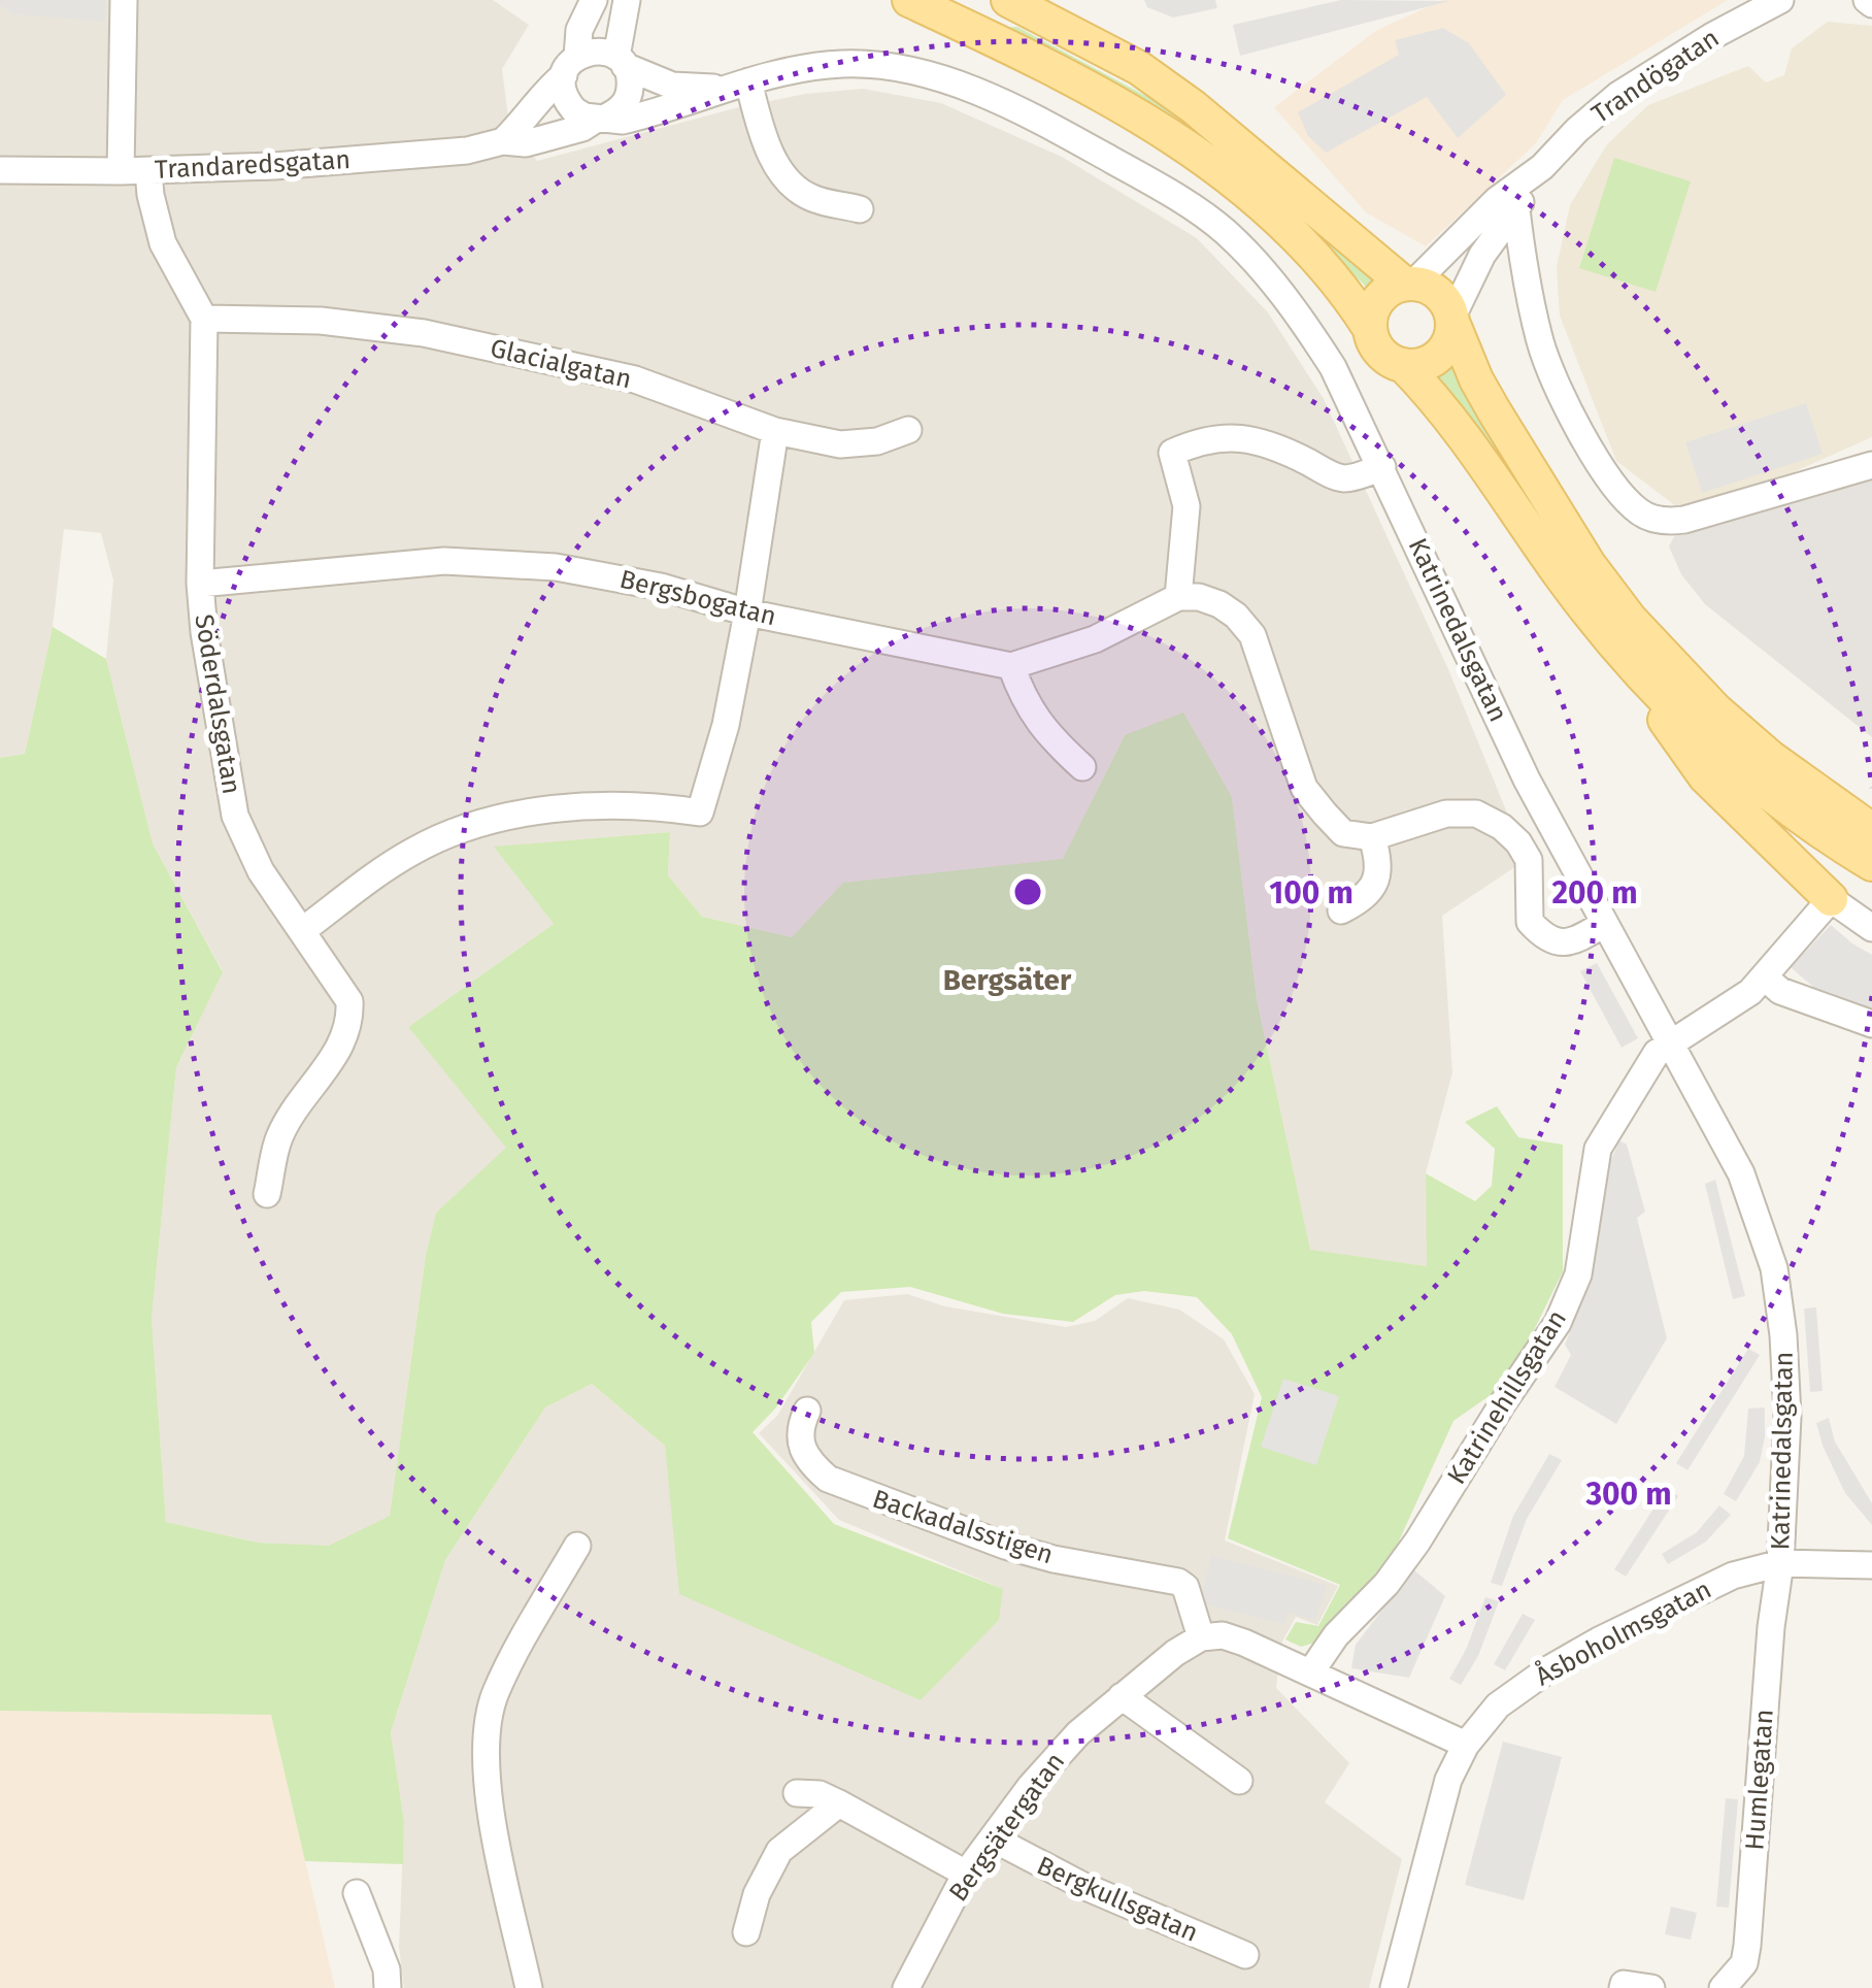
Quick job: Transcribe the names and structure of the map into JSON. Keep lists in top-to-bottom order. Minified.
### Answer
{"streets":{"street":["Trandögatan","Trandaredsgatan","Glacialgatan","Bergsbogatan","Katrinedalsgatan","Söderdalsgatan","Katrinehillsgatan","Backadalsstigen","Åsboholmsgatan","Humlegatan","Bergsätergatan","Bergkullsgatan"]},"crossings":[["Trandaredsgatan","Katrinedalsgatan"],["Trandaredsgatan","Söderdalsgatan"],["Glacialgatan","Söderdalsgatan"],["Bergsbogatan","Söderdalsgatan"],["Katrinedalsgatan","Katrinehillsgatan"],["Katrinedalsgatan","Åsboholmsgatan"],["Katrinedalsgatan","Humlegatan"],["Backadalsstigen","Bergsätergatan"],["Åsboholmsgatan","Humlegatan"],["Bergsätergatan","Bergkullsgatan"]],"districts":["Bergsäter"],"rings":["100 m","200 m","300 m"]}
